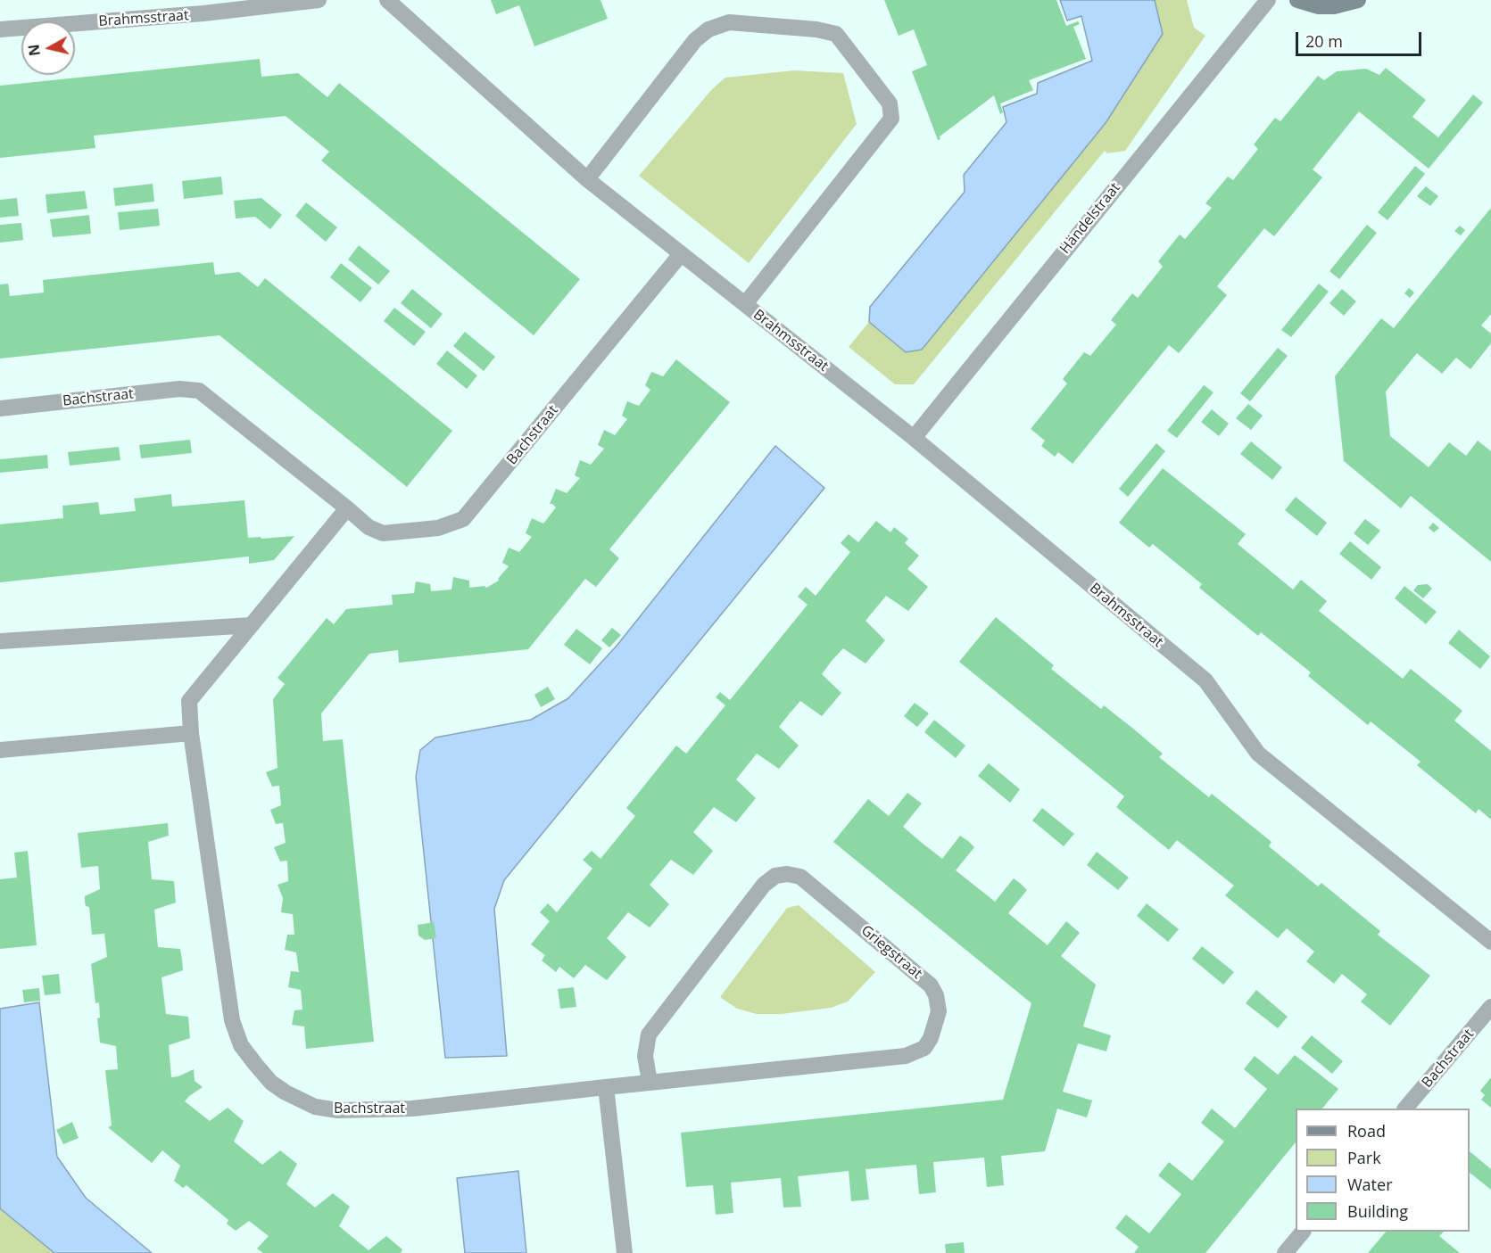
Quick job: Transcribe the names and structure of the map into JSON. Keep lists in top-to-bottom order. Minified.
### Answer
{"streets":{"street":["Brahmsstraat","Händelstraat","Bachstraat","Griegstraat"]},"crossings":[["Brahmsstraat","Händelstraat"],["Brahmsstraat","Bachstraat"],["Bachstraat","Griegstraat"]],"legend":["Road","Park","Water","Building"],"scale_bar":"20 m","north":"left"}
